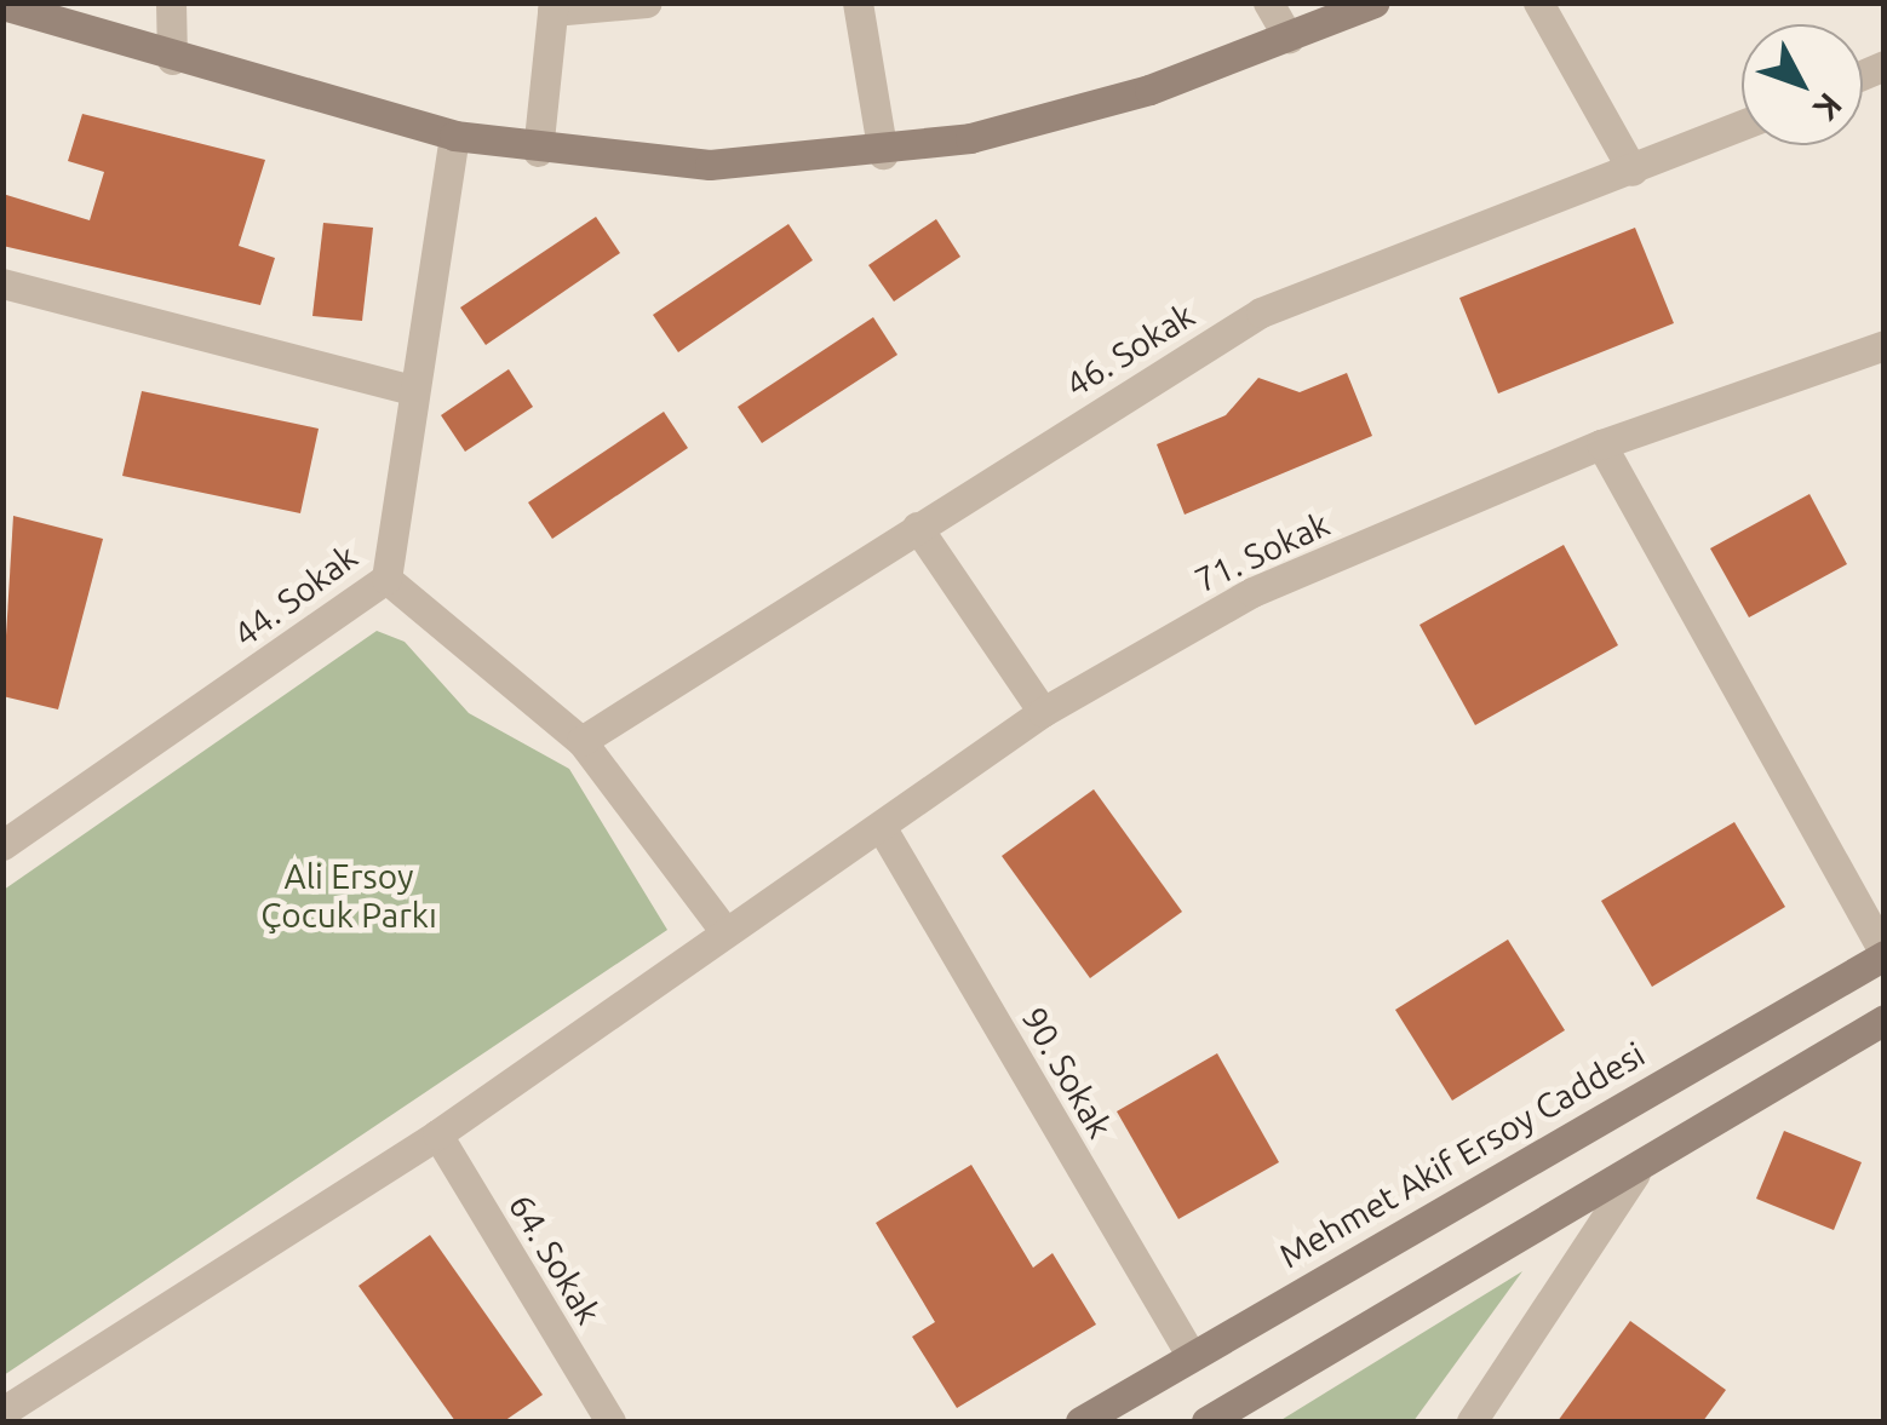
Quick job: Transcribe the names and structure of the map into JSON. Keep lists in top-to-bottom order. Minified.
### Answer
{"streets":{"main road":["Mehmet Akif Ersoy Caddesi"],"street":["46. Sokak","71. Sokak","44. Sokak","90. Sokak","64. Sokak"]},"crossings":[["71. Sokak","90. Sokak"],["71. Sokak","64. Sokak"],["90. Sokak","Mehmet Akif Ersoy Caddesi"]],"parks":["Ali Ersoy Çocuk Parkı"],"north":"bottom right"}
